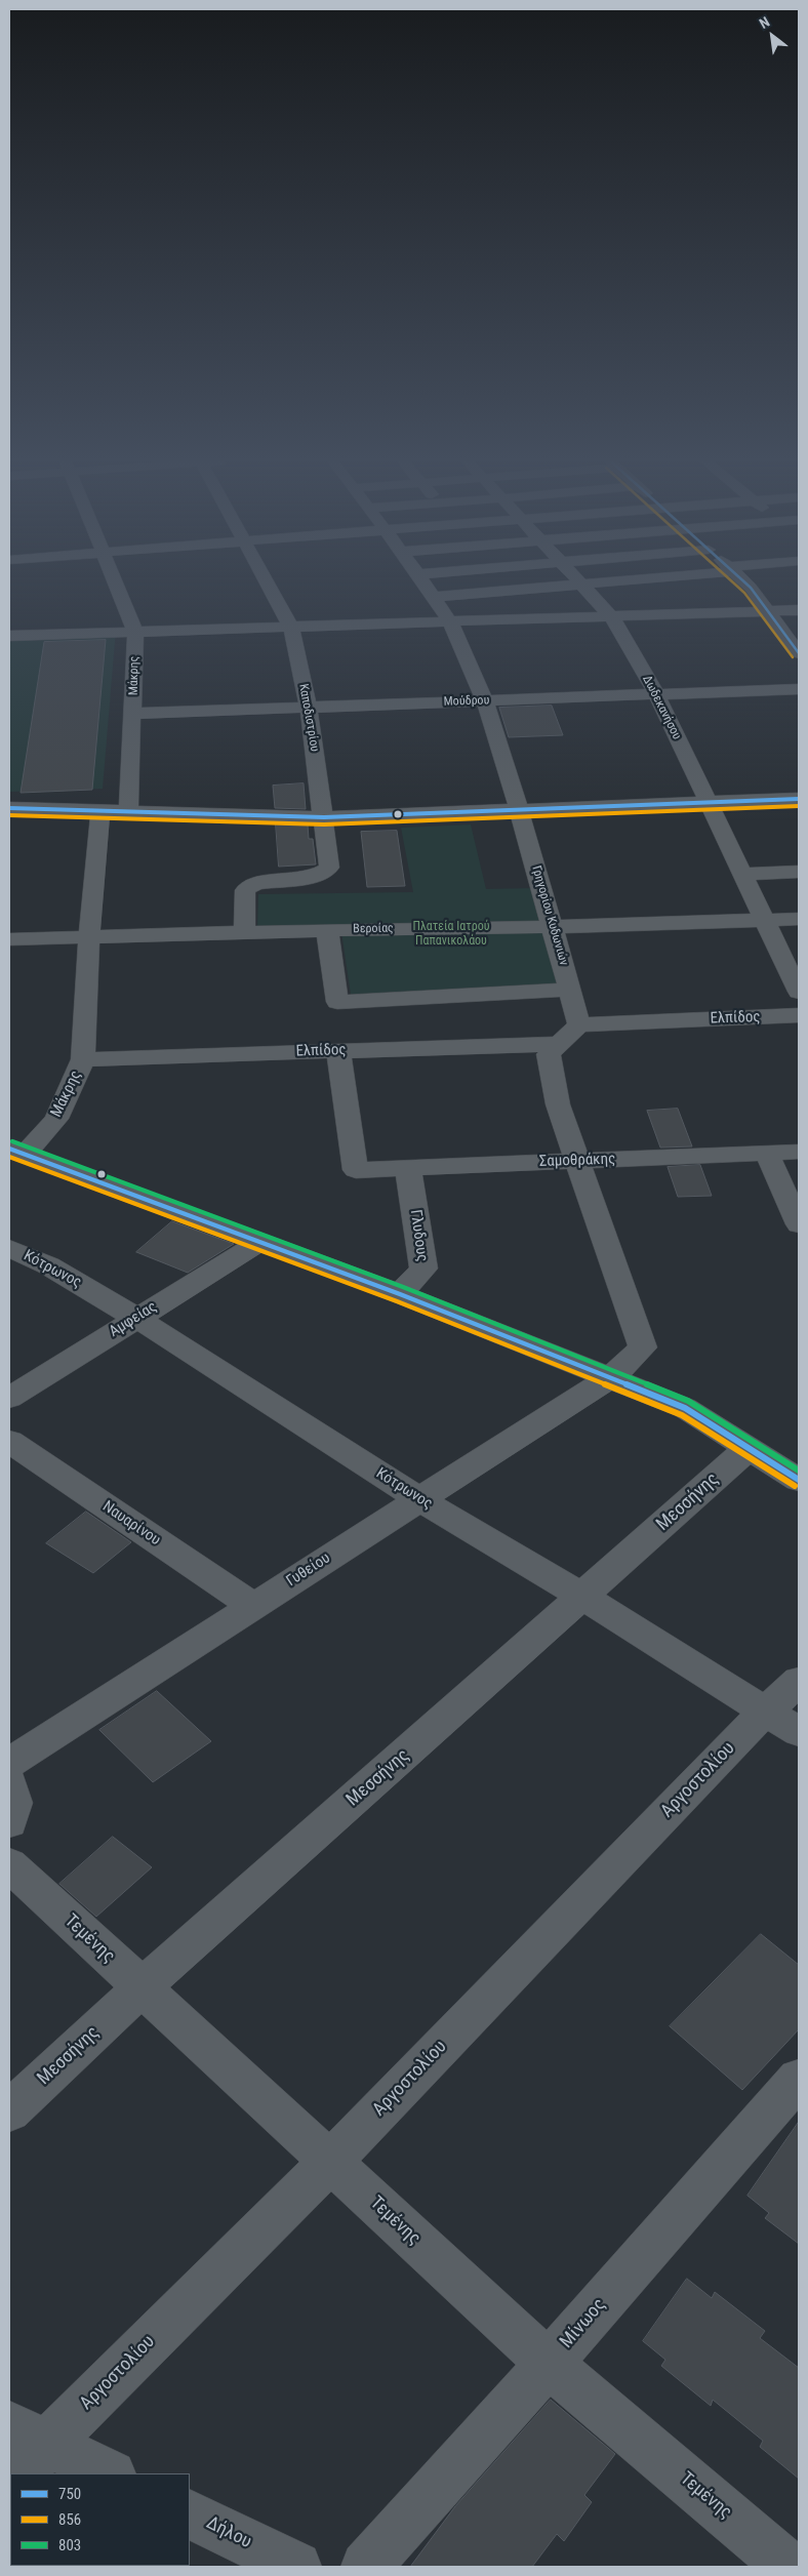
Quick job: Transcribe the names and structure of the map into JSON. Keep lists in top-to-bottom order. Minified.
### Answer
{"streets":{"street":["Μάκρης","Μούδρου","Δωδεκανήσου","Καποδιστρίου","Γρηγορίου Κυδωνιών","Βεροίας","Ελπίδος","Σαμοθράκης","Γλυδους","Κότρωνος","Αμφείας","Μεσσήνης","Ναυαρίνου","Γυθείου","Αργοστολίου","Τεμένης","Μίνωος","Δήλου"]},"crossings":[["Μάκρης","Μούδρου"],["Μάκρης","Βεροίας"],["Μάκρης","Ελπίδος"],["Μούδρου","Δωδεκανήσου"],["Μούδρου","Καποδιστρίου"],["Μούδρου","Γρηγορίου Κυδωνιών"],["Δωδεκανήσου","Βεροίας"],["Καποδιστρίου","Βεροίας"],["Γρηγορίου Κυδωνιών","Βεροίας"],["Γρηγορίου Κυδωνιών","Ελπίδος"],["Ελπίδος","Σαμοθράκης"],["Σαμοθράκης","Γλυδους"],["Κότρωνος","Αμφείας"],["Κότρωνος","Μεσσήνης"],["Κότρωνος","Γυθείου"],["Κότρωνος","Αργοστολίου"],["Μεσσήνης","Τεμένης"],["Ναυαρίνου","Γυθείου"],["Αργοστολίου","Τεμένης"],["Τεμένης","Μίνωος"]],"parks":["Πλατεία Ιατρού Παπανικολάου"],"lines":["transit line 750","transit line 856","transit line 803"],"legend":["750","856","803"],"north":"top left"}
